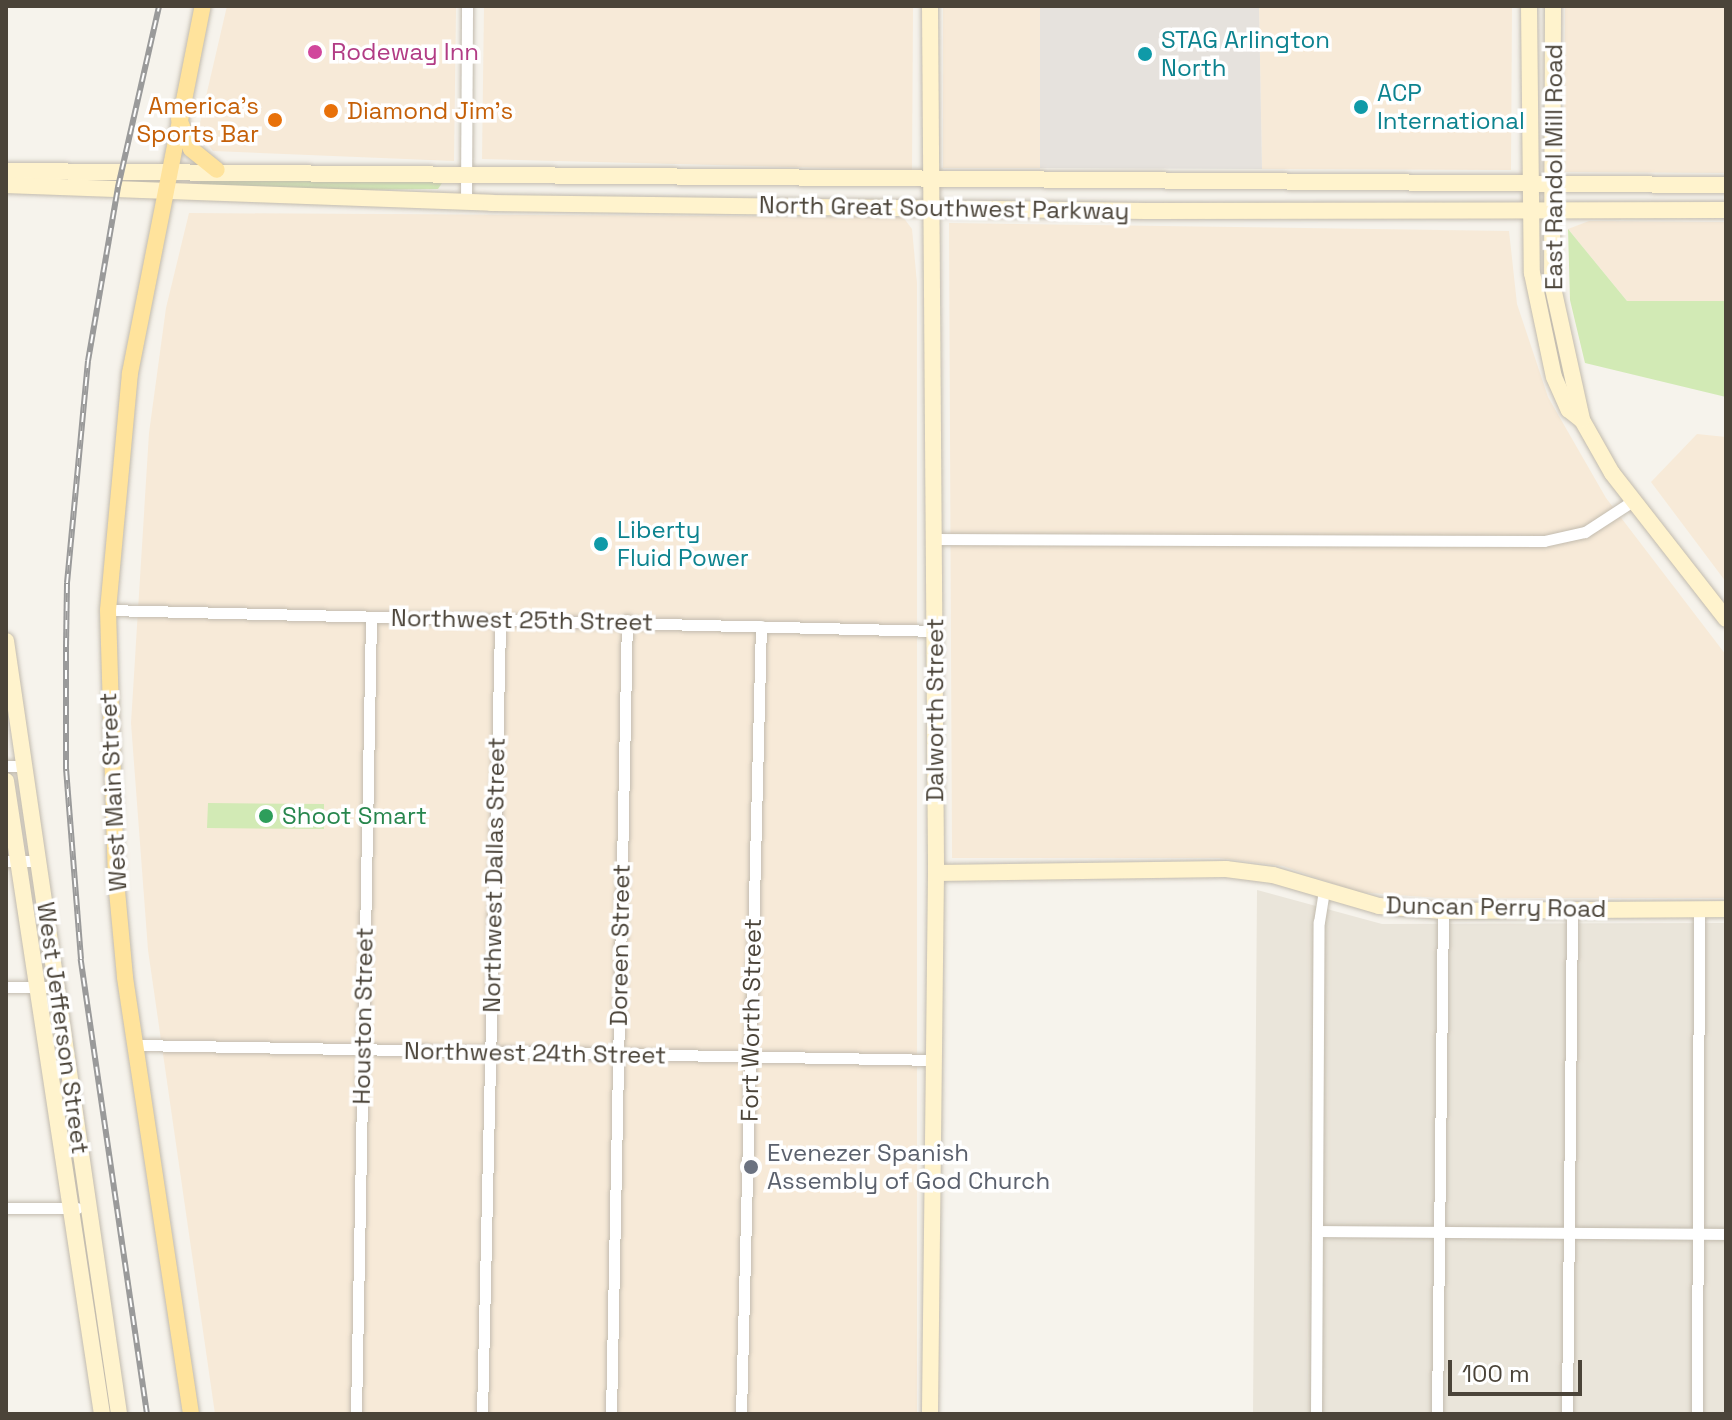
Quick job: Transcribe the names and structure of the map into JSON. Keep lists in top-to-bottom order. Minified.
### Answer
{"streets":{"main road":["East Randol Mill Road","North Great Southwest Parkway","Dalworth Street","West Main Street","Duncan Perry Road","West Jefferson Street"],"street":["Northwest 25th Street","Northwest Dallas Street","Doreen Street","Houston Street","Fort Worth Street","Northwest 24th Street"]},"crossings":[["East Randol Mill Road","North Great Southwest Parkway"],["North Great Southwest Parkway","Dalworth Street"],["North Great Southwest Parkway","West Main Street"],["Northwest 25th Street","Dalworth Street"],["Northwest 25th Street","West Main Street"],["Northwest 25th Street","Northwest Dallas Street"],["Northwest 25th Street","Doreen Street"],["Northwest 25th Street","Houston Street"],["Northwest 25th Street","Fort Worth Street"],["Dalworth Street","Duncan Perry Road"],["Dalworth Street","Northwest 24th Street"],["West Main Street","Northwest 24th Street"],["Northwest Dallas Street","Northwest 24th Street"],["Doreen Street","Northwest 24th Street"],["Houston Street","Northwest 24th Street"],["Fort Worth Street","Northwest 24th Street"]],"places":["Rodeway Inn","STAG Arlington North","ACP International","Diamond Jim's","America's Sports Bar","Liberty Fluid Power","Shoot Smart","Evenezer Spanish Assembly of God Church"],"scale_bar":"100 m"}
